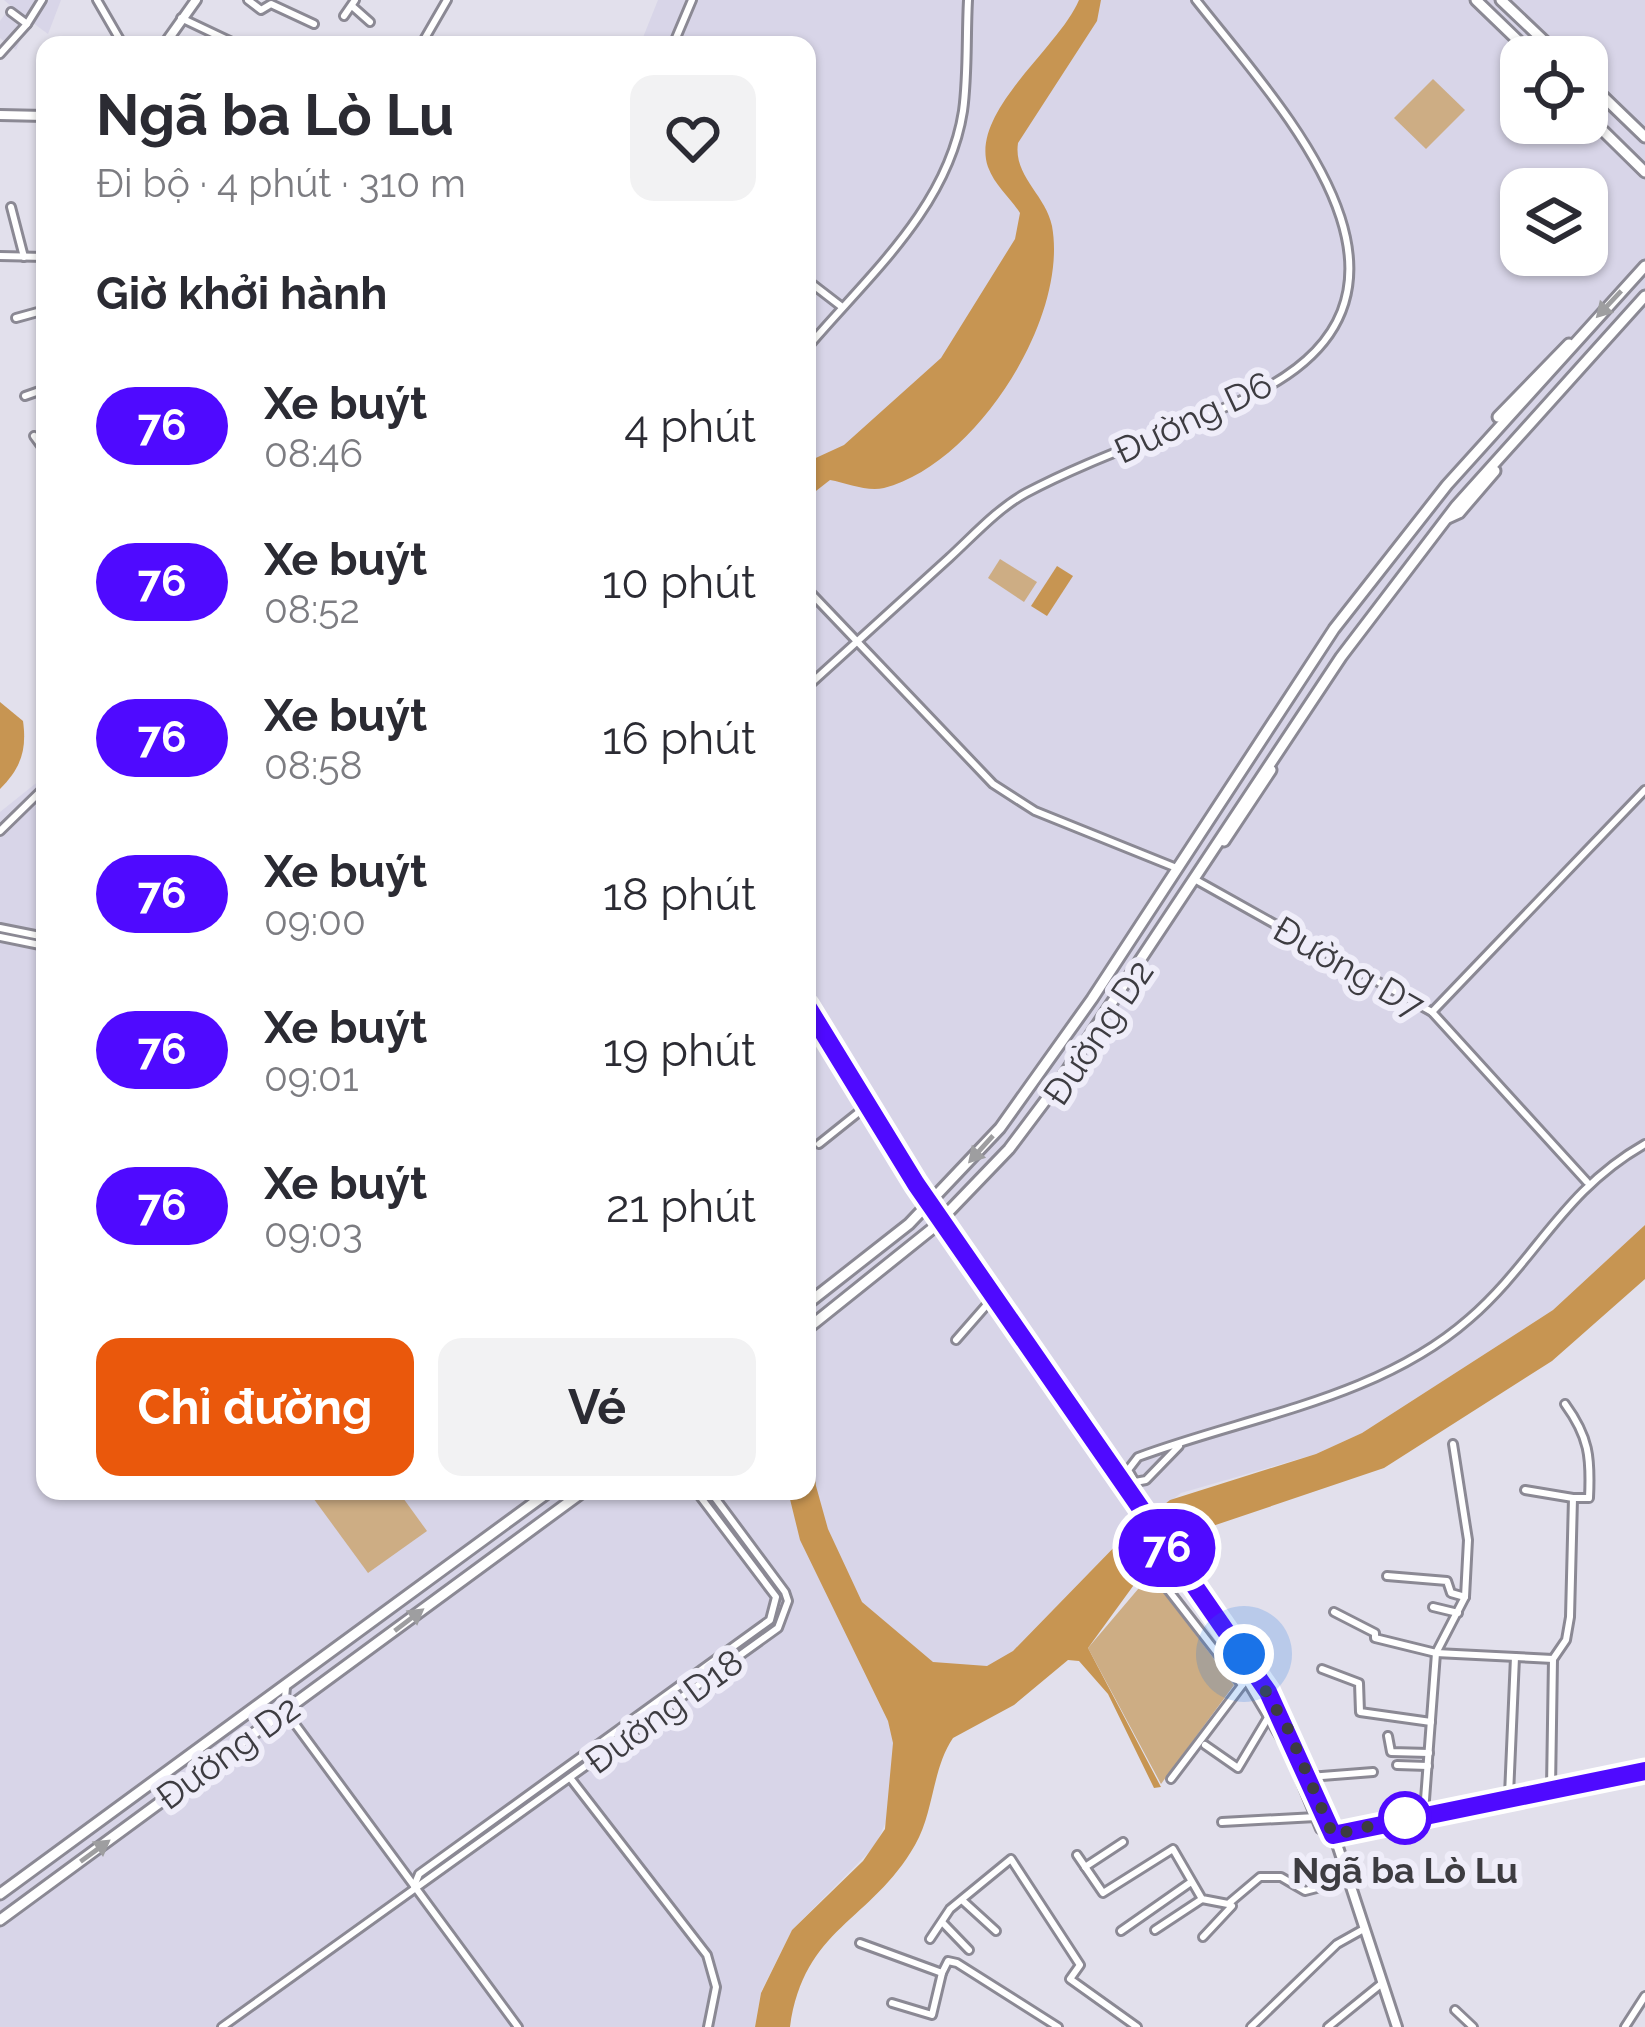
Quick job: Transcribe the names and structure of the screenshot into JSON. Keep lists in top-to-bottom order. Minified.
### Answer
{"streets":{"main road":["Đường D2"],"street":["Đường D6","Đường D7","Đường D18"]},"crossings":[["Đường D7","Đường D2"]],"places":["Ngã ba Lò Lu"],"lines":["bus line 76"],"page":{"on_map":"76","heading":[["Ngã ba Lò Lu","Đi bộ · 4 phút · 310 m"],"Giờ khởi hành"],"list":[{"mark":"76","name":"Xe buýt","note":"08:46","value":"4 phút"},{"mark":"76","name":"Xe buýt","note":"08:52","value":"10 phút"},{"mark":"76","name":"Xe buýt","note":"08:58","value":"16 phút"},{"mark":"76","name":"Xe buýt","note":"09:00","value":"18 phút"},{"mark":"76","name":"Xe buýt","note":"09:01","value":"19 phút"},{"mark":"76","name":"Xe buýt","note":"09:03","value":"21 phút"}],"buttons":["Chỉ đường","Vé"]}}
